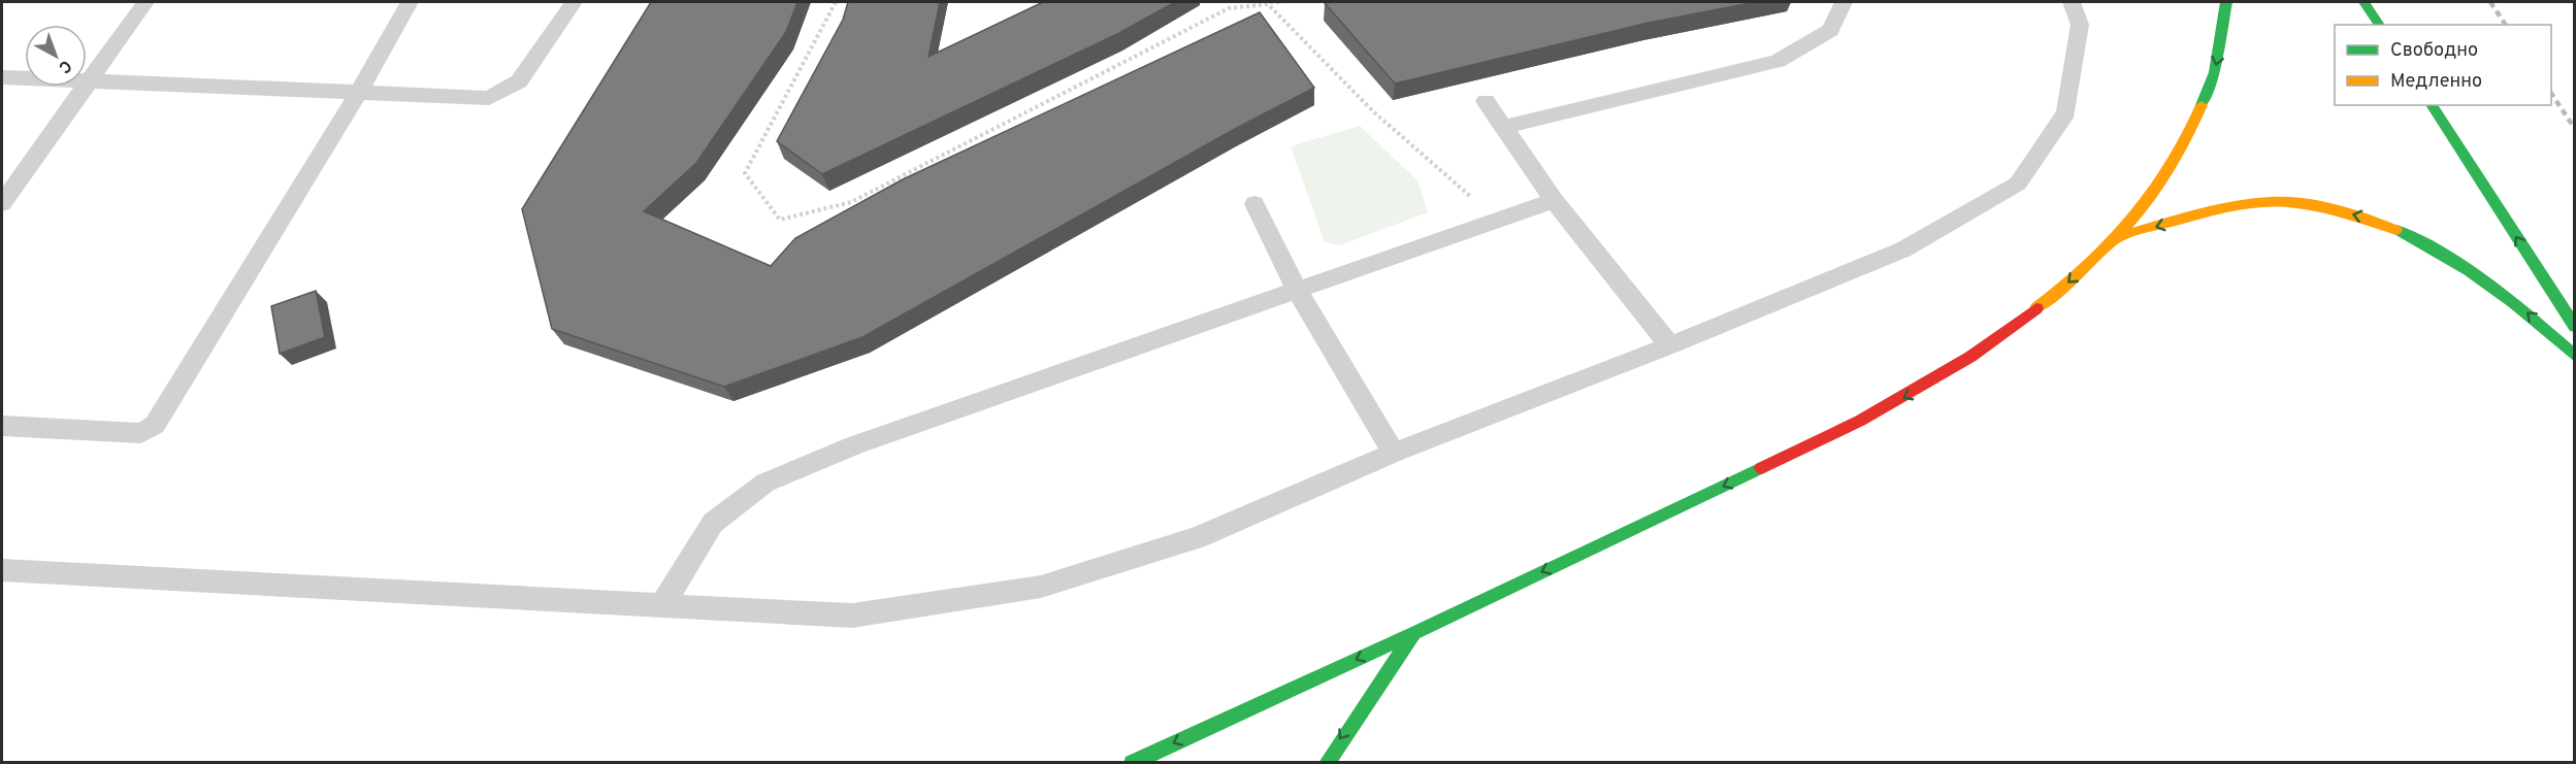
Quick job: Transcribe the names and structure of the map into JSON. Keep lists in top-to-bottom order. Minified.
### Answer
{"legend":["Свободно","Медленно"],"north":"bottom right"}
